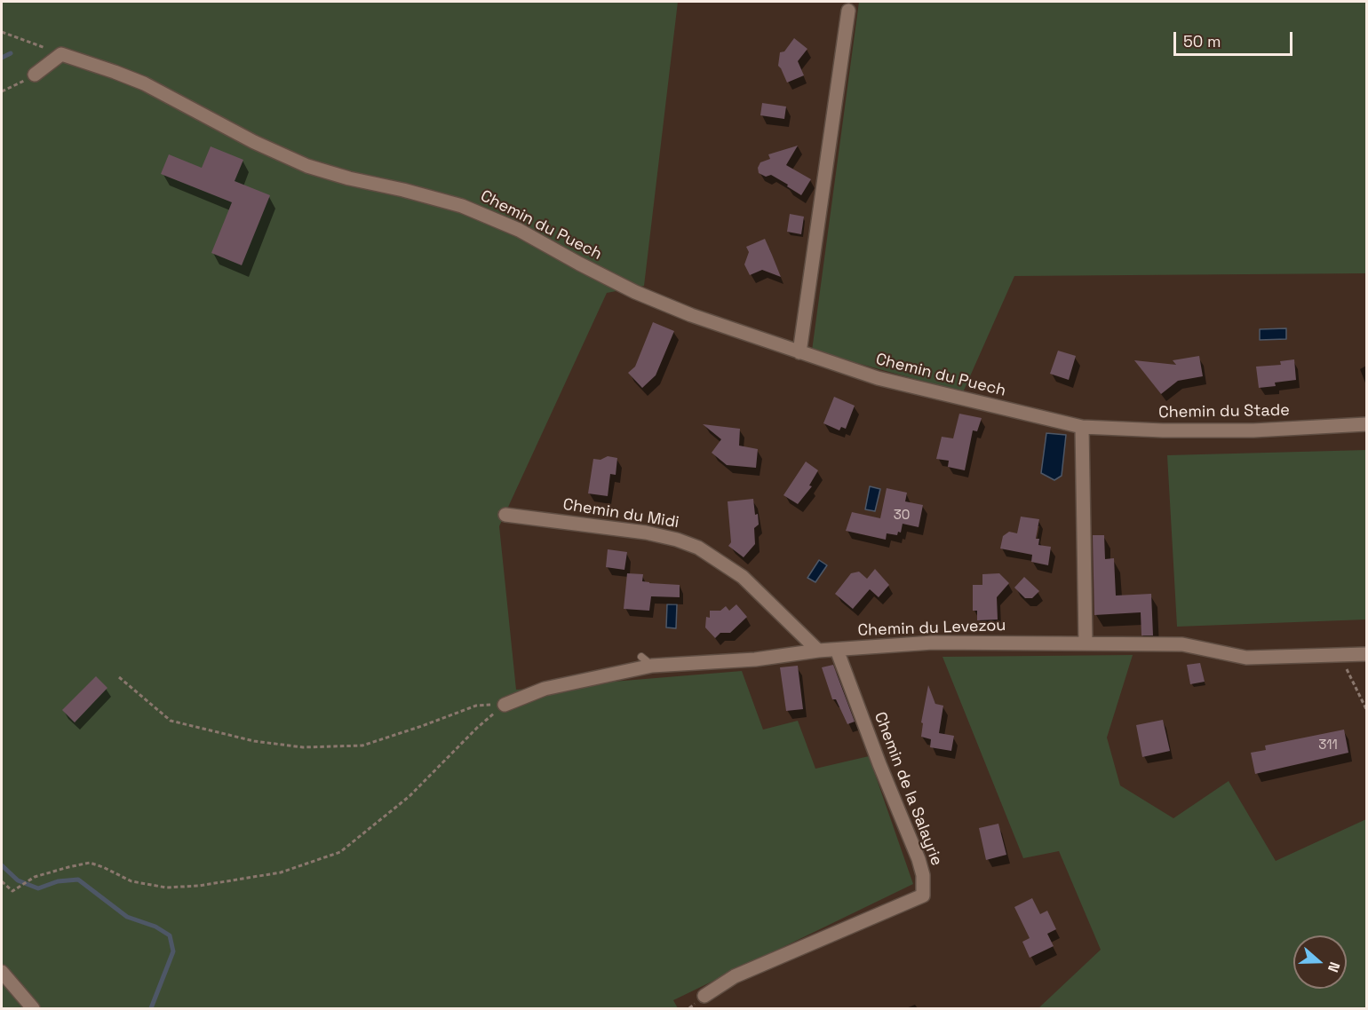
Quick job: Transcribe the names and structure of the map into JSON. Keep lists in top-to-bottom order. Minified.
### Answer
{"streets":{"street":["Chemin du Puech","Chemin du Stade","Chemin du Midi","Chemin du Levezou","Chemin de la Salayrie"]},"crossings":[["Chemin du Puech","Chemin du Stade"],["Chemin du Midi","Chemin du Levezou"],["Chemin du Levezou","Chemin de la Salayrie"]],"house_numbers":["30","311"],"scale_bar":"50 m","north":"right"}
